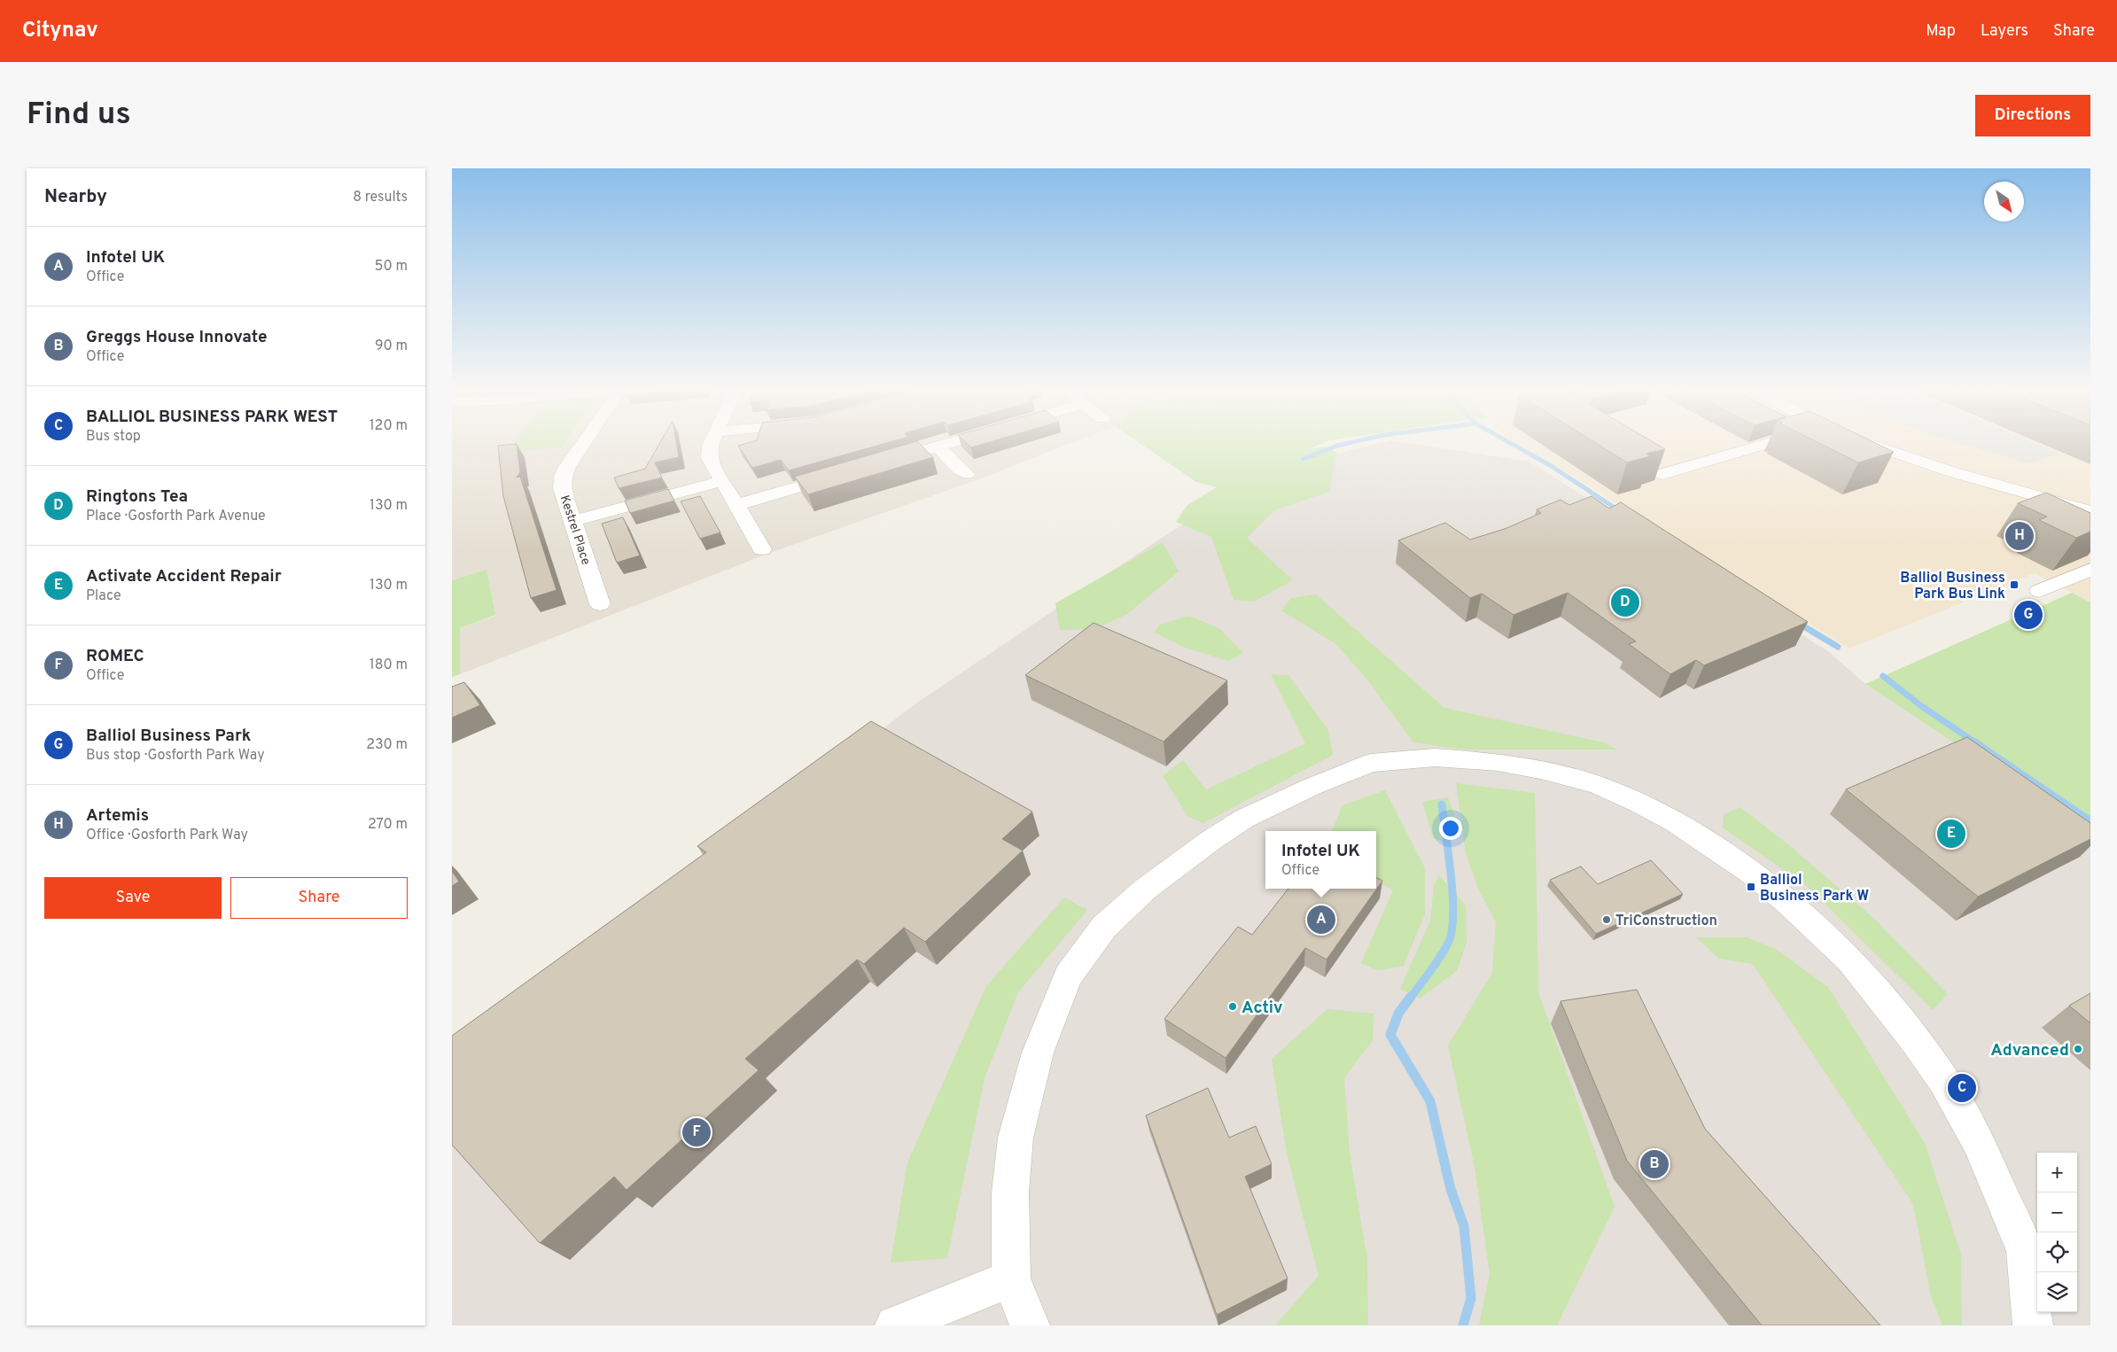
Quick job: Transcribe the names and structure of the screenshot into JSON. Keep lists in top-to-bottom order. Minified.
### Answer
{"streets":{"street":["Kestrel Place"]},"places":{"transit":["Balliol Business Park Bus Link","Balliol Business Park W"],"other":["TriConstruction","Activ","Advanced"]},"north":"bottom right","page":{"header":"Citynav","nav":["Map","Layers","Share"],"buttons":["Directions",["Save","Share"]],"title":"Find us","heading":["Nearby","8 results"],"list":[{"mark":"A","name":"Infotel UK","note":"Office","value":"50 m"},{"mark":"B","name":"Greggs House Innovate","note":"Office","value":"90 m"},{"mark":"C","name":"BALLIOL BUSINESS PARK WEST","note":"Bus stop","value":"120 m"},{"mark":"D","name":"Ringtons Tea","note":"Place · Gosforth Park Avenue","value":"130 m"},{"mark":"E","name":"Activate Accident Repair","note":"Place","value":"130 m"},{"mark":"F","name":"ROMEC","note":"Office","value":"180 m"},{"mark":"G","name":"Balliol Business Park","note":"Bus stop · Gosforth Park Way","value":"230 m"},{"mark":"H","name":"Artemis","note":"Office · Gosforth Park Way","value":"270 m"}],"pins":["H","D","G","E","A","C","F","B"],"popup":["Infotel UK","Office"],"map_buttons":["+","−"]}}
